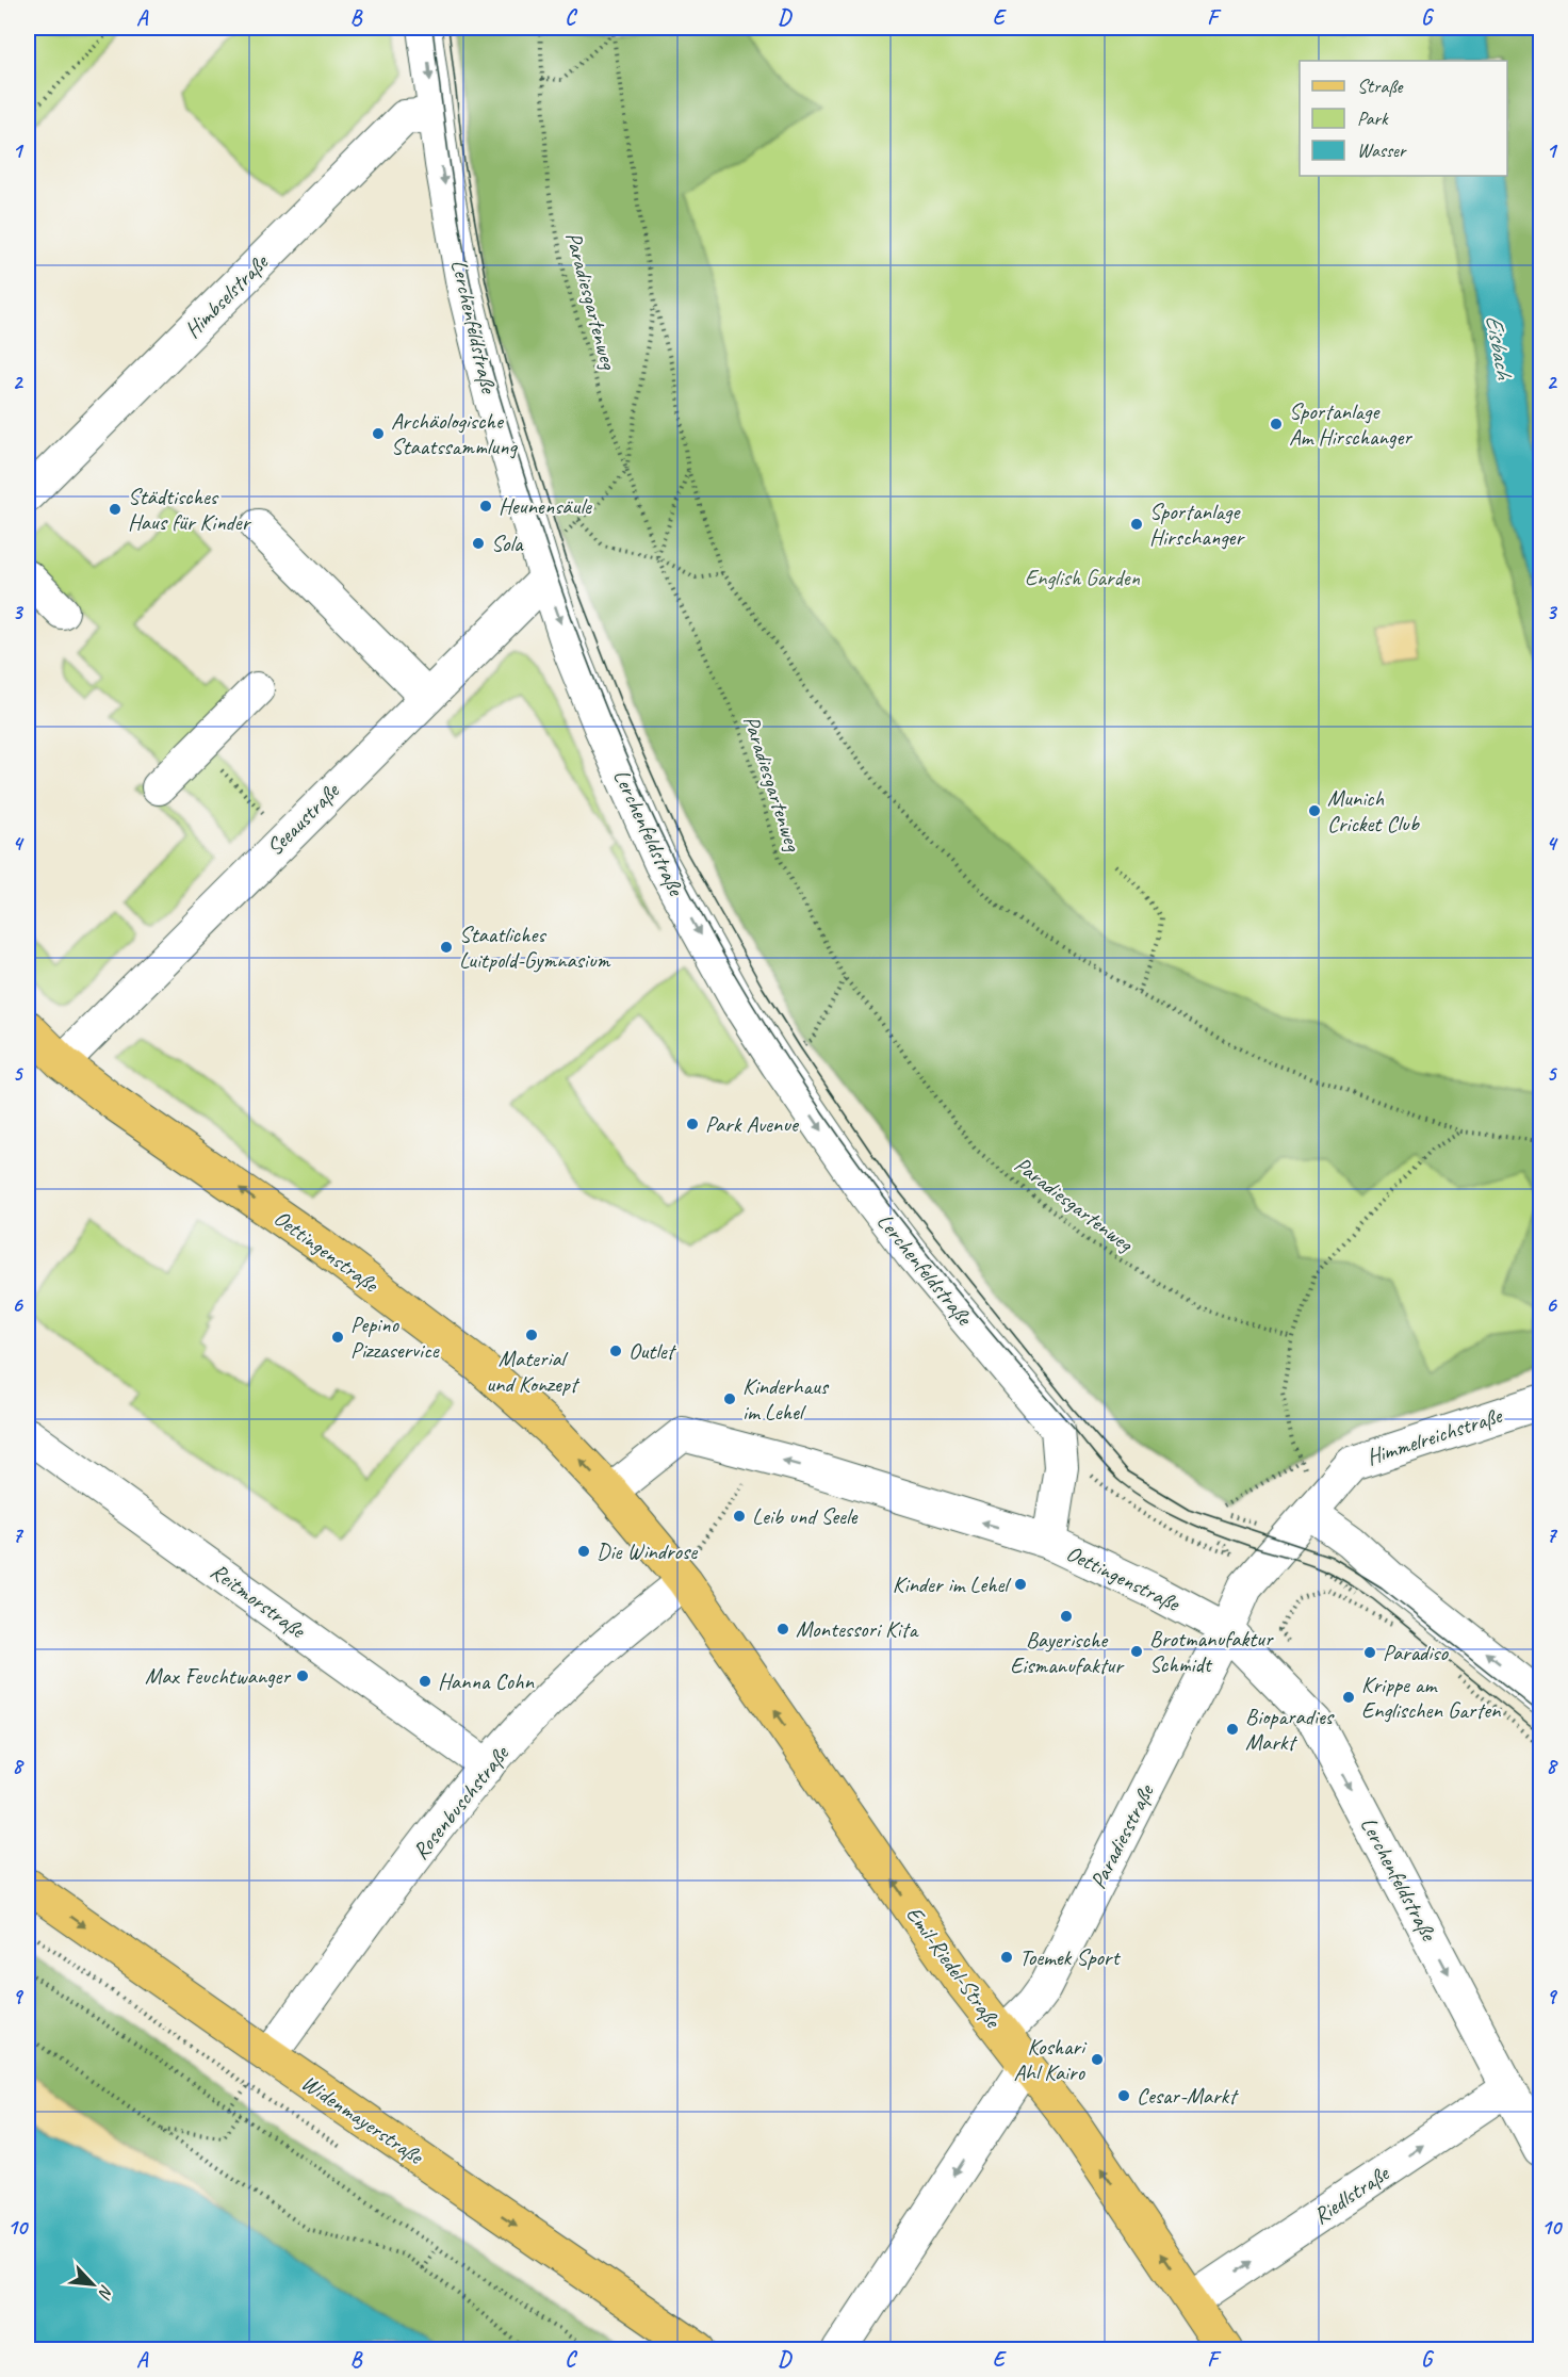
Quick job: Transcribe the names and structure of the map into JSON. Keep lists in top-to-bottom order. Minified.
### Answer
{"streets":{"main road":["Oettingenstraße","Emil-Riedel-Straße","Widenmayerstraße"],"street":["Himbselstraße","Lerchenfeldstraße","Seeaustraße","Himmelreichstraße","Reitmorstraße","Rosenbuschstraße","Paradiesstraße","Riedlstraße"],"path":["Paradiesgartenweg"]},"crossings":[["Himbselstraße","Lerchenfeldstraße"],["Lerchenfeldstraße","Seeaustraße"],["Lerchenfeldstraße","Oettingenstraße"],["Lerchenfeldstraße","Paradiesstraße"],["Lerchenfeldstraße","Riedlstraße"],["Seeaustraße","Oettingenstraße"],["Oettingenstraße","Rosenbuschstraße"],["Oettingenstraße","Paradiesstraße"],["Oettingenstraße","Emil-Riedel-Straße"],["Reitmorstraße","Rosenbuschstraße"],["Rosenbuschstraße","Emil-Riedel-Straße"],["Rosenbuschstraße","Widenmayerstraße"],["Paradiesstraße","Emil-Riedel-Straße"],["Emil-Riedel-Straße","Riedlstraße"]],"one_way":["Lerchenfeldstraße","Oettingenstraße","Emil-Riedel-Straße","Widenmayerstraße","Riedlstraße"],"water":["Eisbach"],"parks":["English Garden"],"places":["Sportanlage Am Hirschanger","Archäologische Staatssammlung","Heunensäule","Städtisches Haus für Kinder","Sportanlage Hirschanger","Sola","Munich Cricket Club","Staatliches Luitpold-Gymnasium","Park Avenue","Material und Konzept","Pepino Pizzaservice","Outlet","Kinderhaus im Lehel","Leib und Seele","Die Windrose","Kinder im Lehel","Bayerische Eismanufaktur","Montessori Kita","Brotmanufaktur Schmidt","Paradiso","Max Feuchtwanger","Hanna Cohn","Krippe am Englischen Garten","Bioparadies Markt","Toemek Sport","Koshari Ahl Kairo","Cesar-Markt"],"legend":["Straße","Park","Wasser"],"north":"bottom right","grid":{"columns":["A","B","C","D","E","F","G"],"rows":["1","2","3","4","5","6","7","8","9","10"]}}
